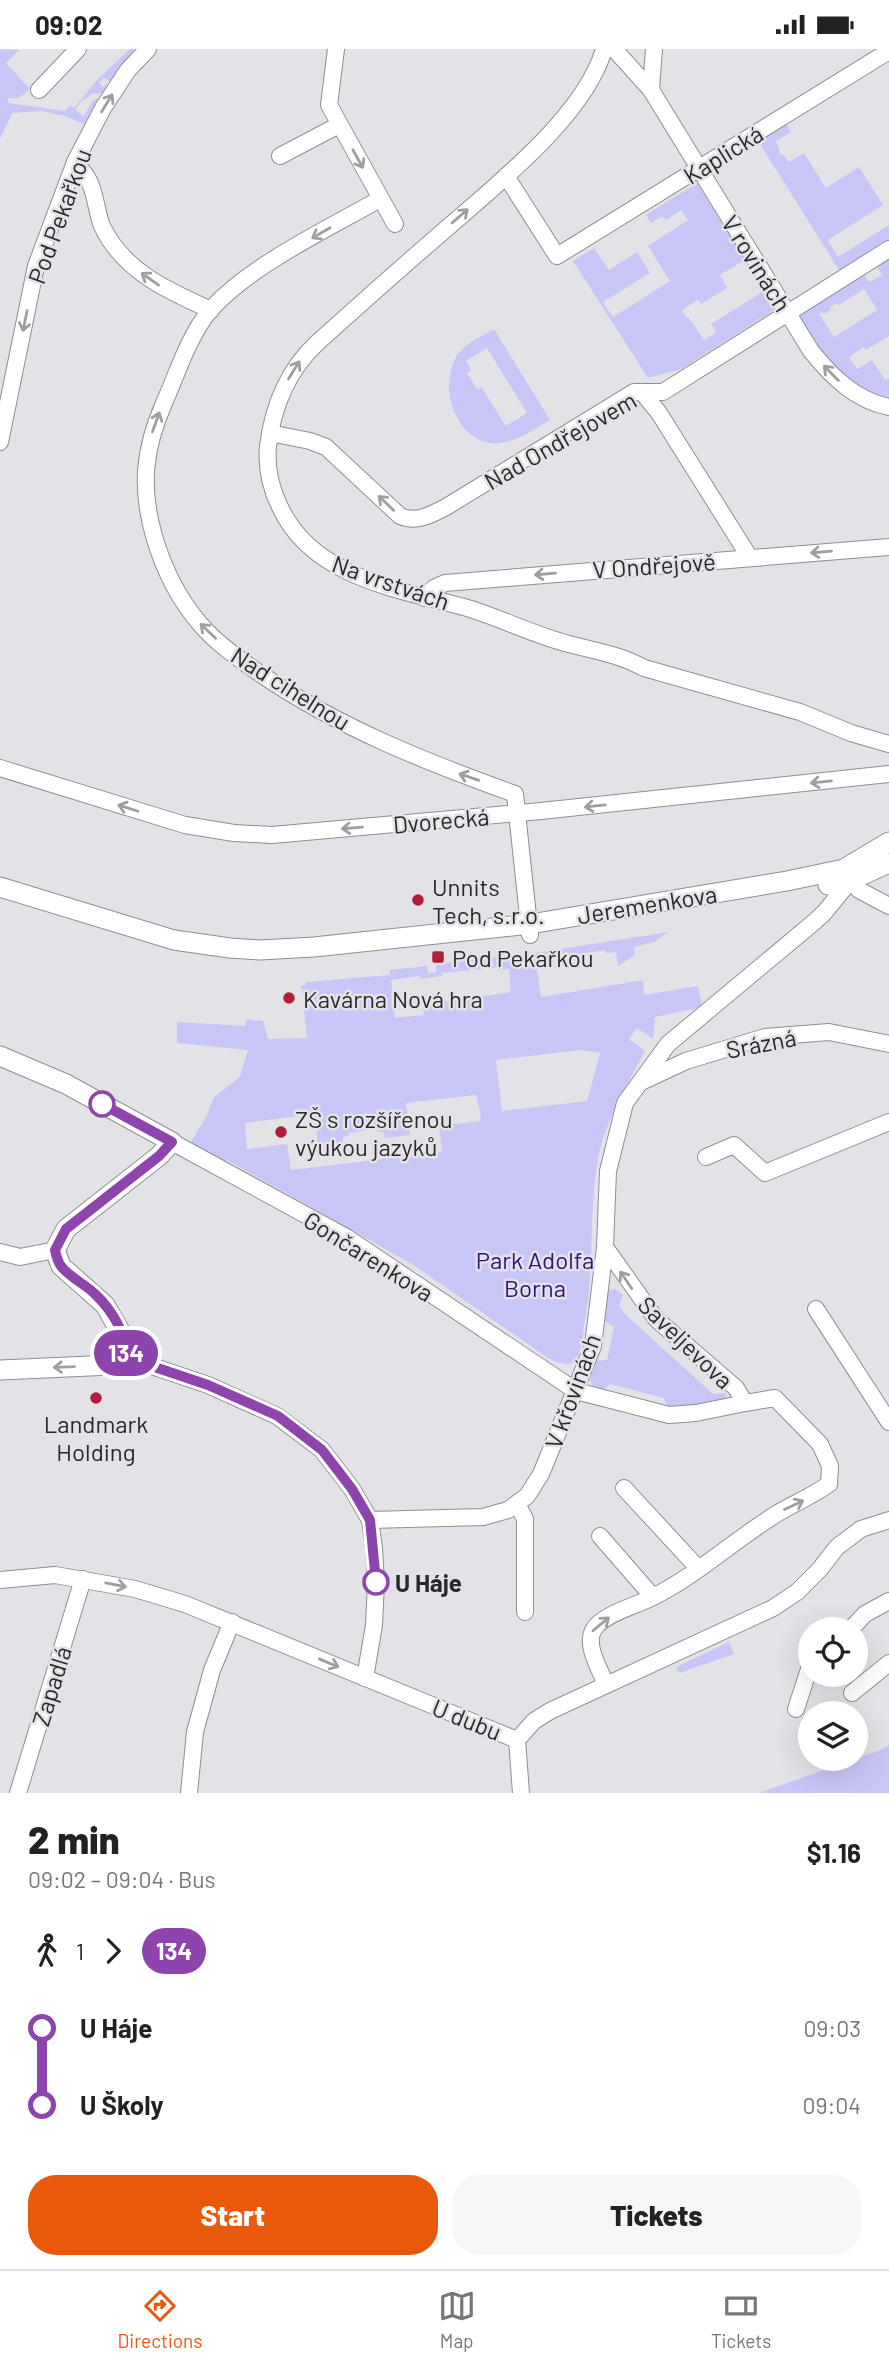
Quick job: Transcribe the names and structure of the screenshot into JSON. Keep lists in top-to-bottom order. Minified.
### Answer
{"streets":{"street":["Kaplická","Pod Pekařkou","V rovinách","Nad Ondřejovem","V Ondřejově","Na vrstvách","Nad cihelnou","Dvorecká","Jeremenkova","Srázná","Gončarenkova","Saveljevova","V křovinách","Zapadlá","U dubu"]},"crossings":[["Kaplická","V rovinách"],["Kaplická","Na vrstvách"],["V rovinách","Nad Ondřejovem"],["Nad Ondřejovem","Na vrstvách"],["V Ondřejově","Na vrstvách"],["Nad cihelnou","Dvorecká"],["Nad cihelnou","Jeremenkova"],["Jeremenkova","V křovinách"],["Srázná","V křovinách"],["Gončarenkova","Saveljevova"],["Gončarenkova","V křovinách"],["Saveljevova","V křovinách"],["Saveljevova","U dubu"],["Zapadlá","U dubu"]],"one_way":["Nad Ondřejovem","V Ondřejově","Dvorecká"],"parks":["Park Adolfa Borna"],"places":{"other":["Unnits Tech, s.r.o.","Kavárna Nová hra","ZŠ s rozšířenou výukou jazyků","Landmark Holding","U Háje"],"transit":["Pod Pekařkou"]},"lines":["bus line 134"],"page":{"status":"09:02","on_map":"134","heading":["2 min","09:02 – 09:04 · Bus","$1.16"],"legs":["1","134"],"list":[{"name":"U Háje","value":"09:03"},{"name":"U Školy","value":"09:04"}],"buttons":["Start","Tickets"],"tabs":["Directions","Map","Tickets"]}}
